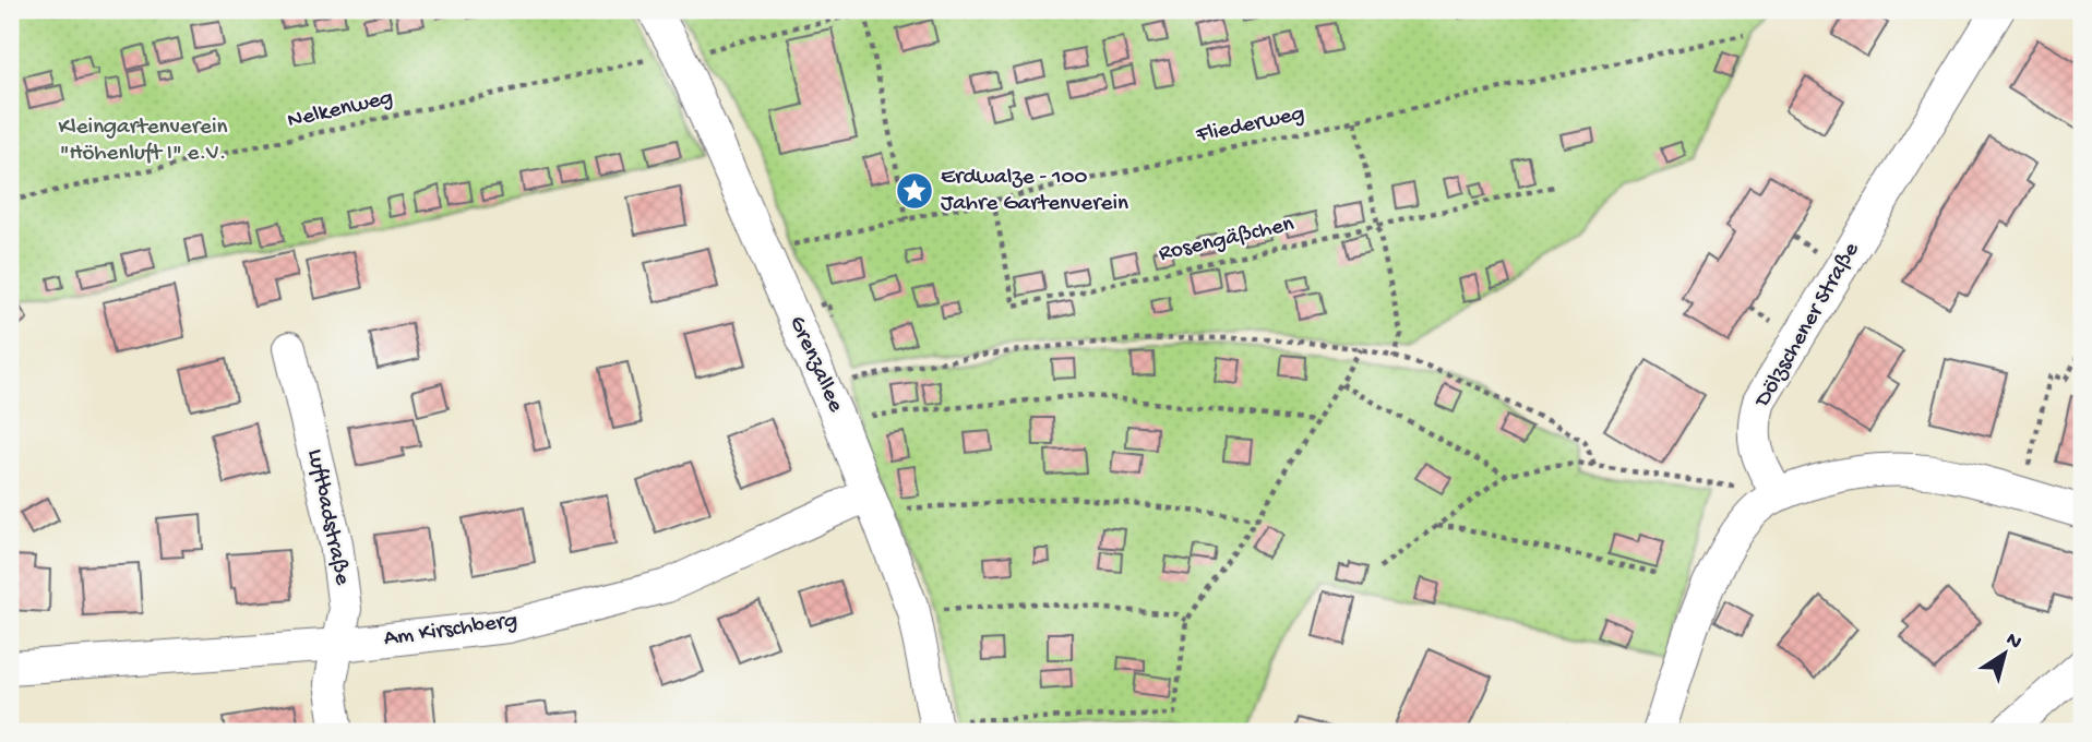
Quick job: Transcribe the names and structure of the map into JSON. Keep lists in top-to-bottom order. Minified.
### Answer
{"streets":{"street":["Dölzschener Straße","Grenzallee","Luftbadstraße","Am Kirschberg"],"path":["Nelkenweg","Fliederweg","Rosengäßchen"]},"crossings":[["Nelkenweg","Grenzallee"],["Fliederweg","Rosengäßchen"],["Fliederweg","Grenzallee"],["Grenzallee","Am Kirschberg"],["Luftbadstraße","Am Kirschberg"]],"parks":["Kleingartenverein \"Höhenluft I\" e.V."],"places":{"place":["Erdwalze - 100 Jahre Gartenverein"]},"north":"top right"}
